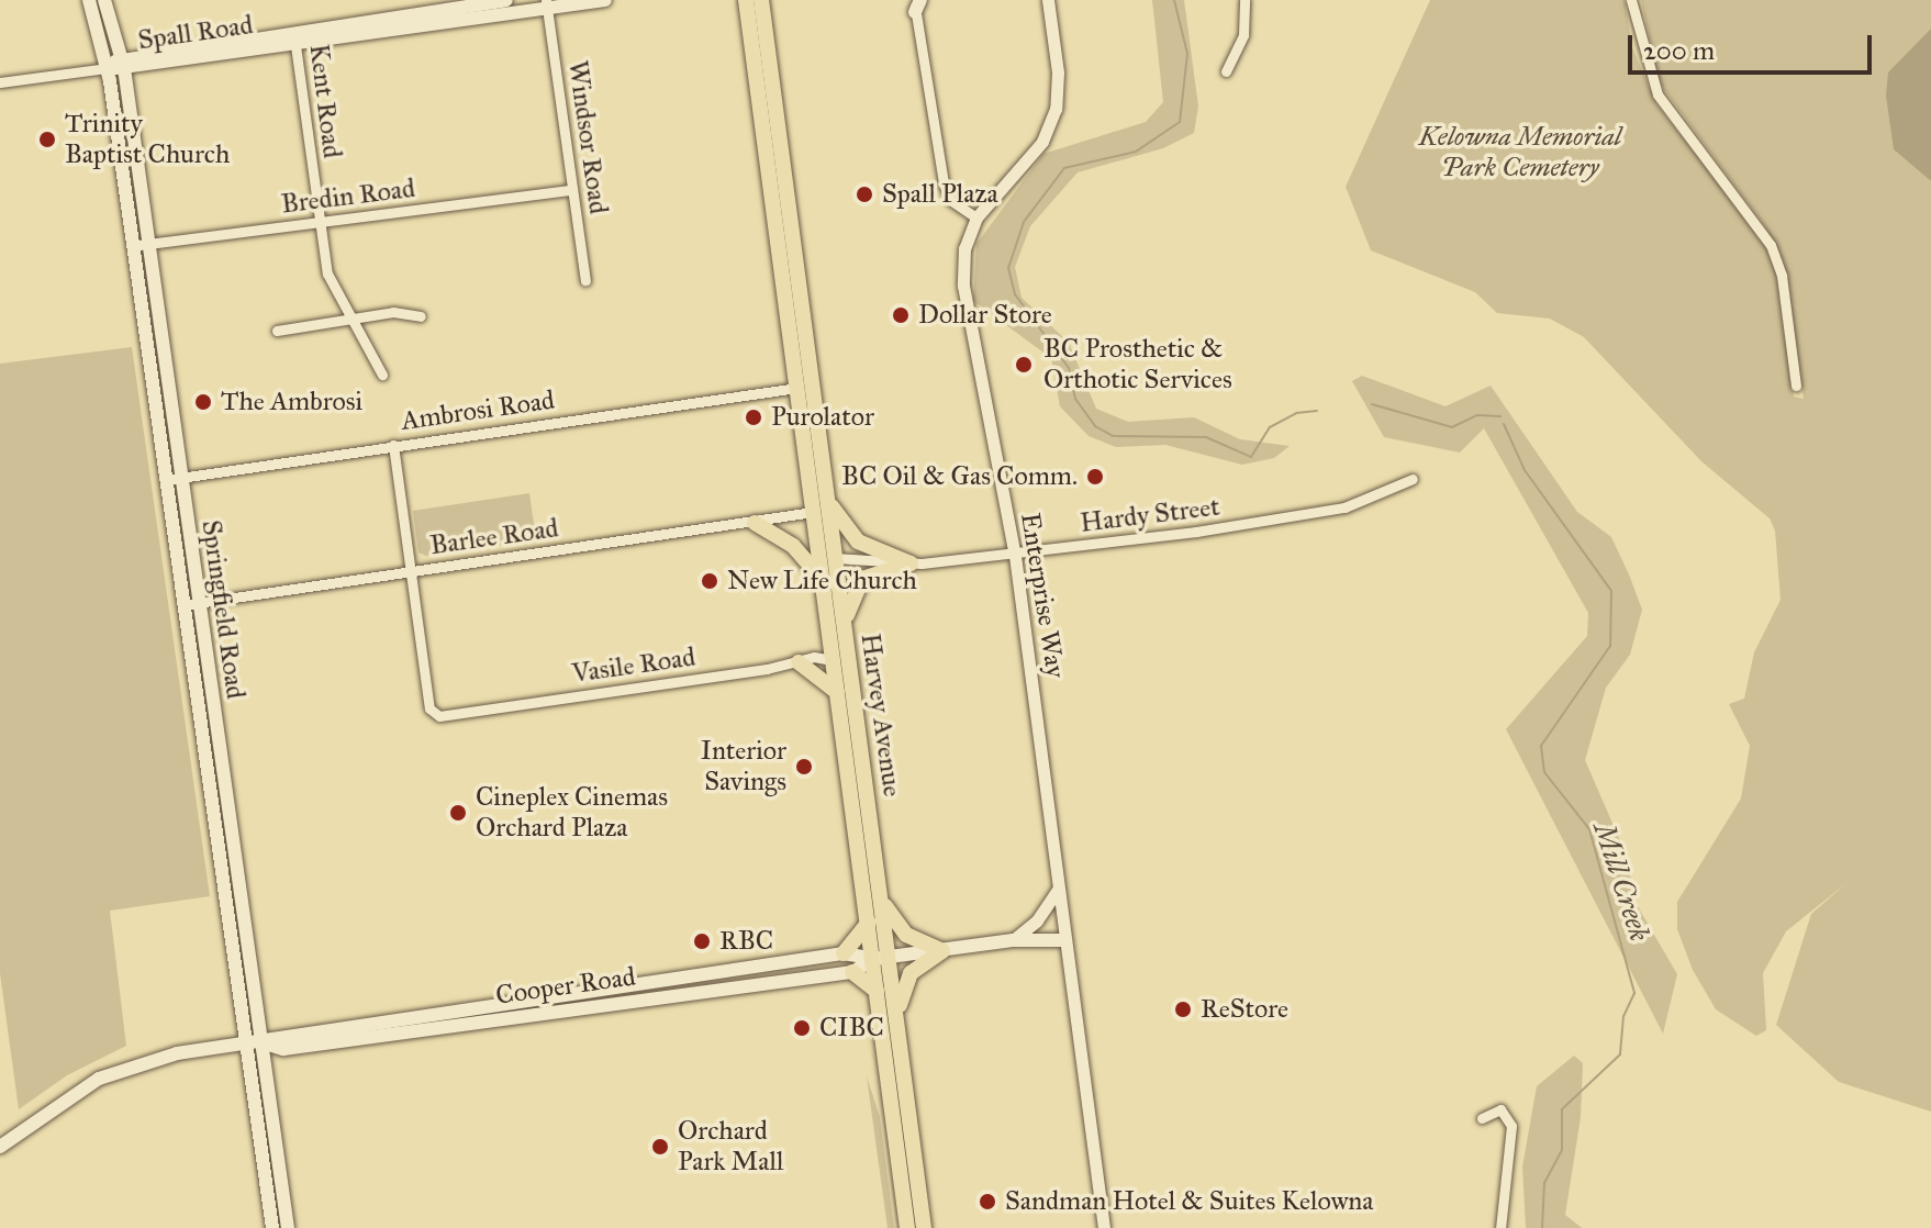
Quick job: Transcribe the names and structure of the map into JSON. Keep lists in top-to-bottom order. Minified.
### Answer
{"streets":{"highway":["Harvey Avenue"],"main road":["Spall Road","Springfield Road","Cooper Road"],"street":["Kent Road","Windsor Road","Bredin Road","Ambrosi Road","Hardy Street","Barlee Road","Enterprise Way","Vasile Road"]},"crossings":[["Spall Road","Kent Road"],["Spall Road","Windsor Road"],["Spall Road","Springfield Road"],["Kent Road","Bredin Road"],["Windsor Road","Bredin Road"],["Bredin Road","Springfield Road"],["Ambrosi Road","Springfield Road"],["Ambrosi Road","Harvey Avenue"],["Hardy Street","Enterprise Way"],["Hardy Street","Harvey Avenue"],["Barlee Road","Springfield Road"],["Barlee Road","Vasile Road"],["Barlee Road","Harvey Avenue"],["Enterprise Way","Cooper Road"],["Springfield Road","Cooper Road"],["Vasile Road","Harvey Avenue"],["Harvey Avenue","Cooper Road"]],"water":["Mill Creek"],"parks":["Kelowna Memorial Park Cemetery"],"places":["Trinity Baptist Church","Spall Plaza","Dollar Store","BC Prosthetic & Orthotic Services","The Ambrosi","Purolator","BC Oil & Gas Comm.","New Life Church","Interior Savings","Cineplex Cinemas Orchard Plaza","RBC","ReStore","CIBC","Orchard Park Mall","Sandman Hotel & Suites Kelowna"],"scale_bar":"200 m"}
